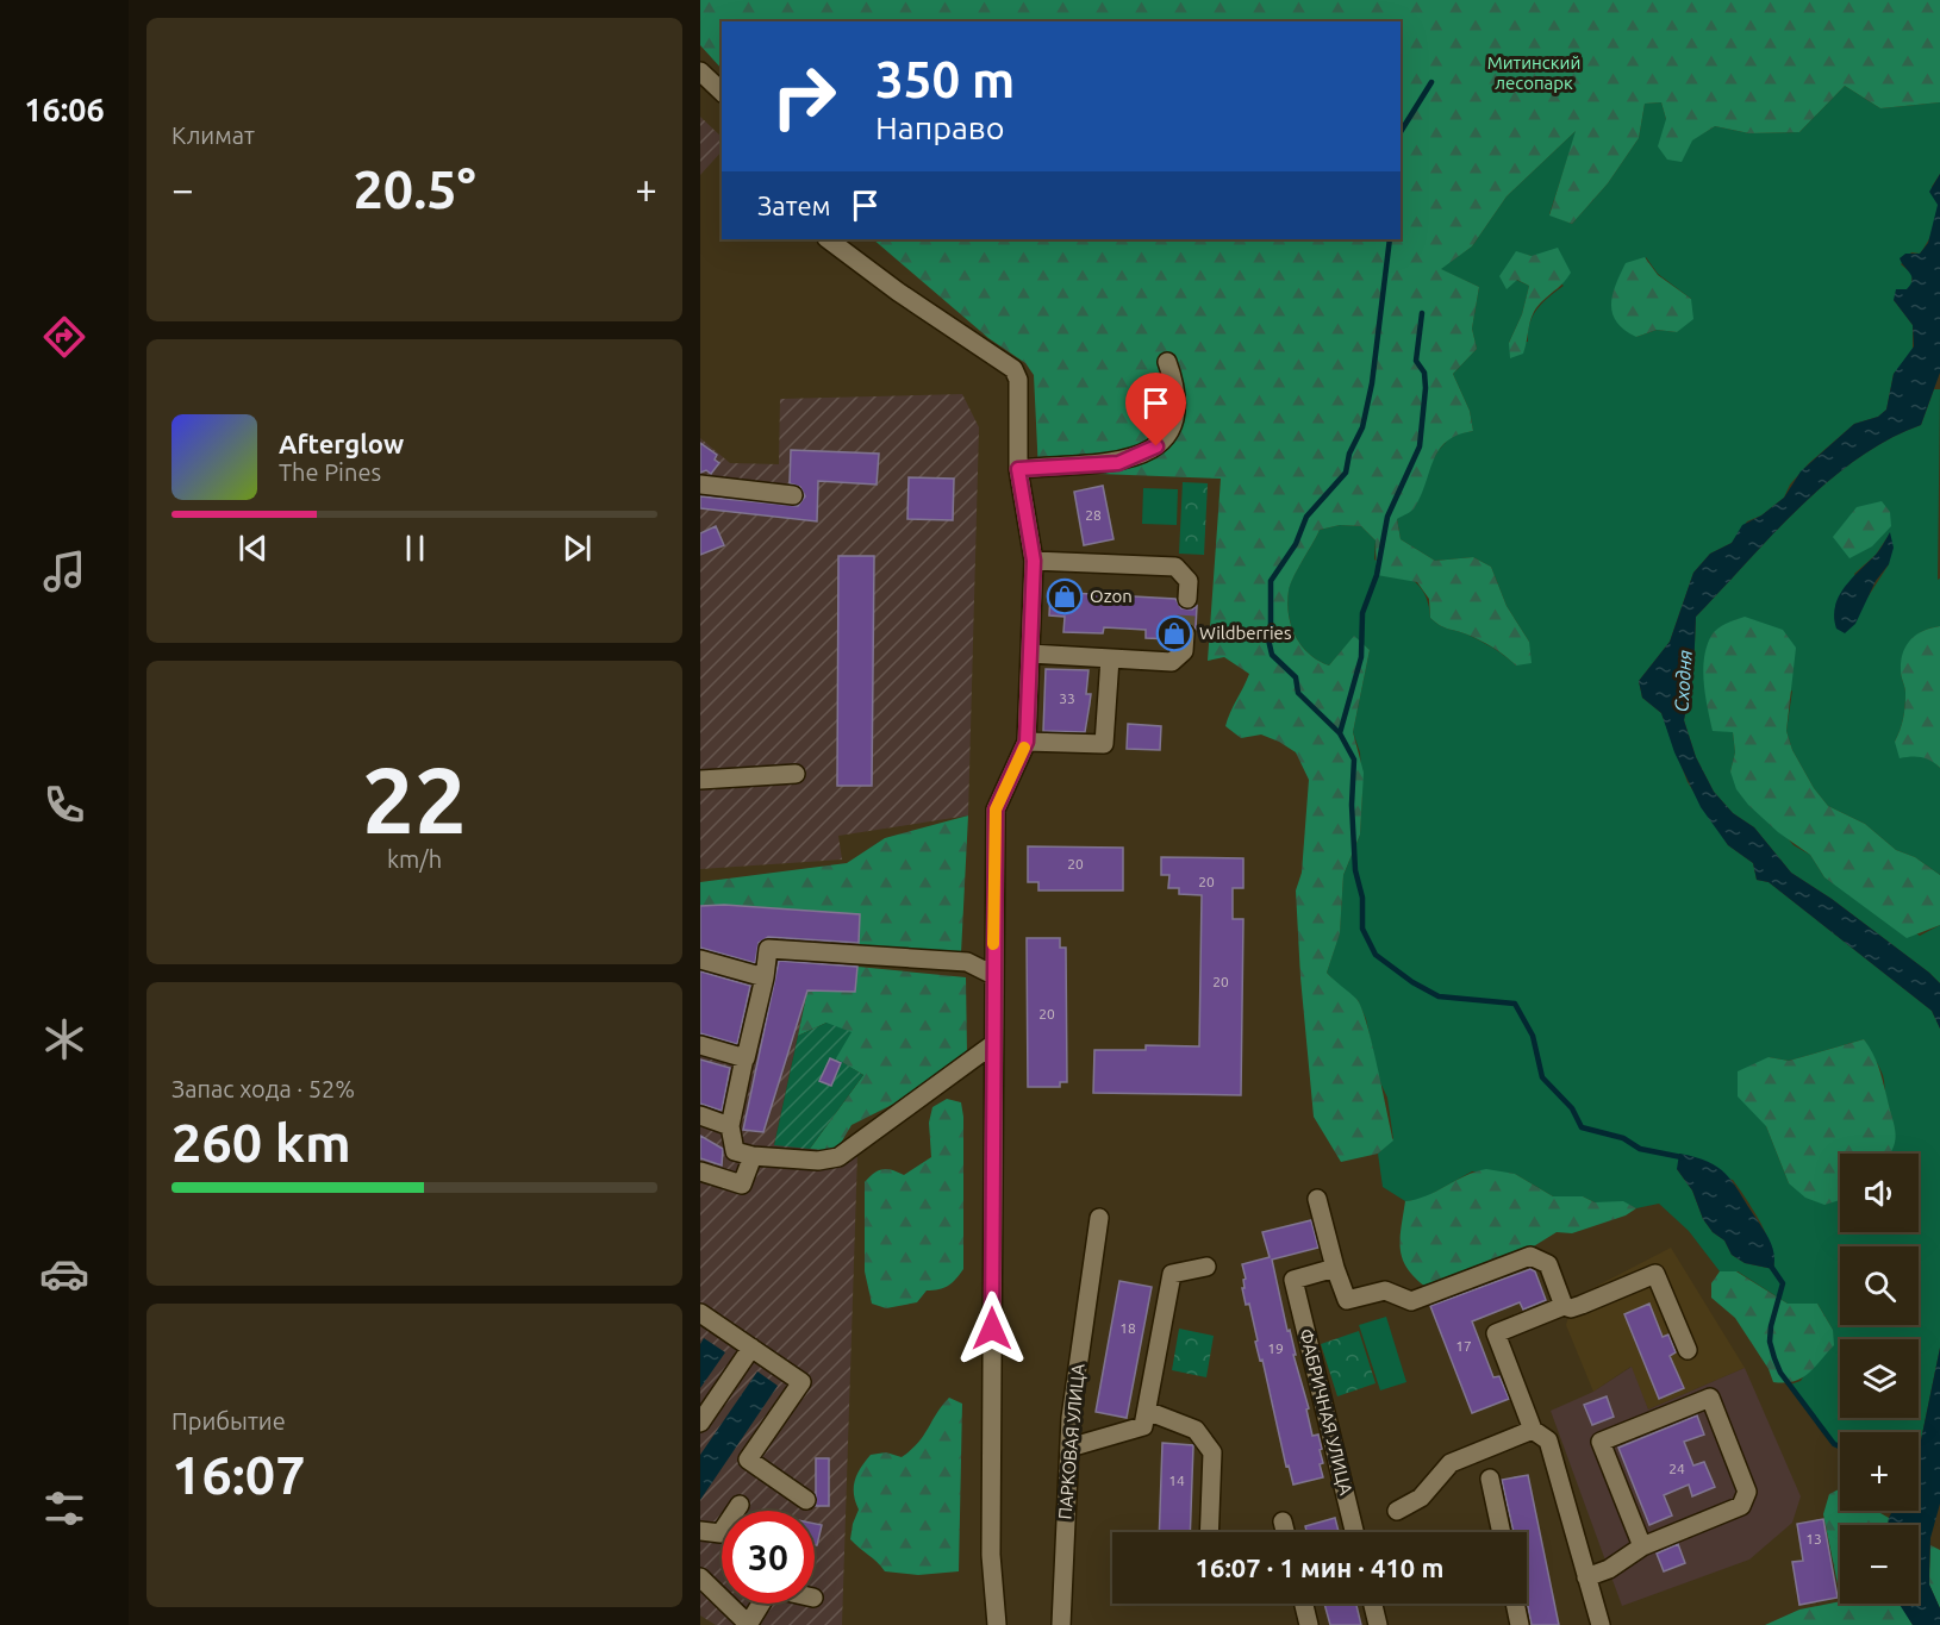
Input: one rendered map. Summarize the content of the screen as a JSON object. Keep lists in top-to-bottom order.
{
  "streets": {
    "street": ["ФАБРИЧНАЯ УЛИЦА", "ПАРКОВАЯ УЛИЦА"]
  },
  "water": ["Сходня"],
  "parks": ["Митинский лесопарк"],
  "places": {
    "shop": ["Ozon", "Wildberries"]
  },
  "house_numbers": [
    "28",
    "33",
    "20",
    "20",
    "20",
    "20",
    "18",
    "17",
    "19",
    "24",
    "14",
    "13"
  ],
  "page": {
    "tabs": "16:06",
    "tile": [
      "Климат",
      ["22", "km/h"],
      ["Запас хода · 52%", "260 km"],
      ["Прибытие", "16:07"]
    ],
    "turn": ["350 m", "Направо"],
    "heat": ["−", "20.5°", "+"],
    "then": "Затем",
    "song": ["Afterglow", "The Pines"],
    "map_buttons": ["+", "−"],
    "limit": "30",
    "trip": "16:07 · 1 мин · 410 m"
  }
}
